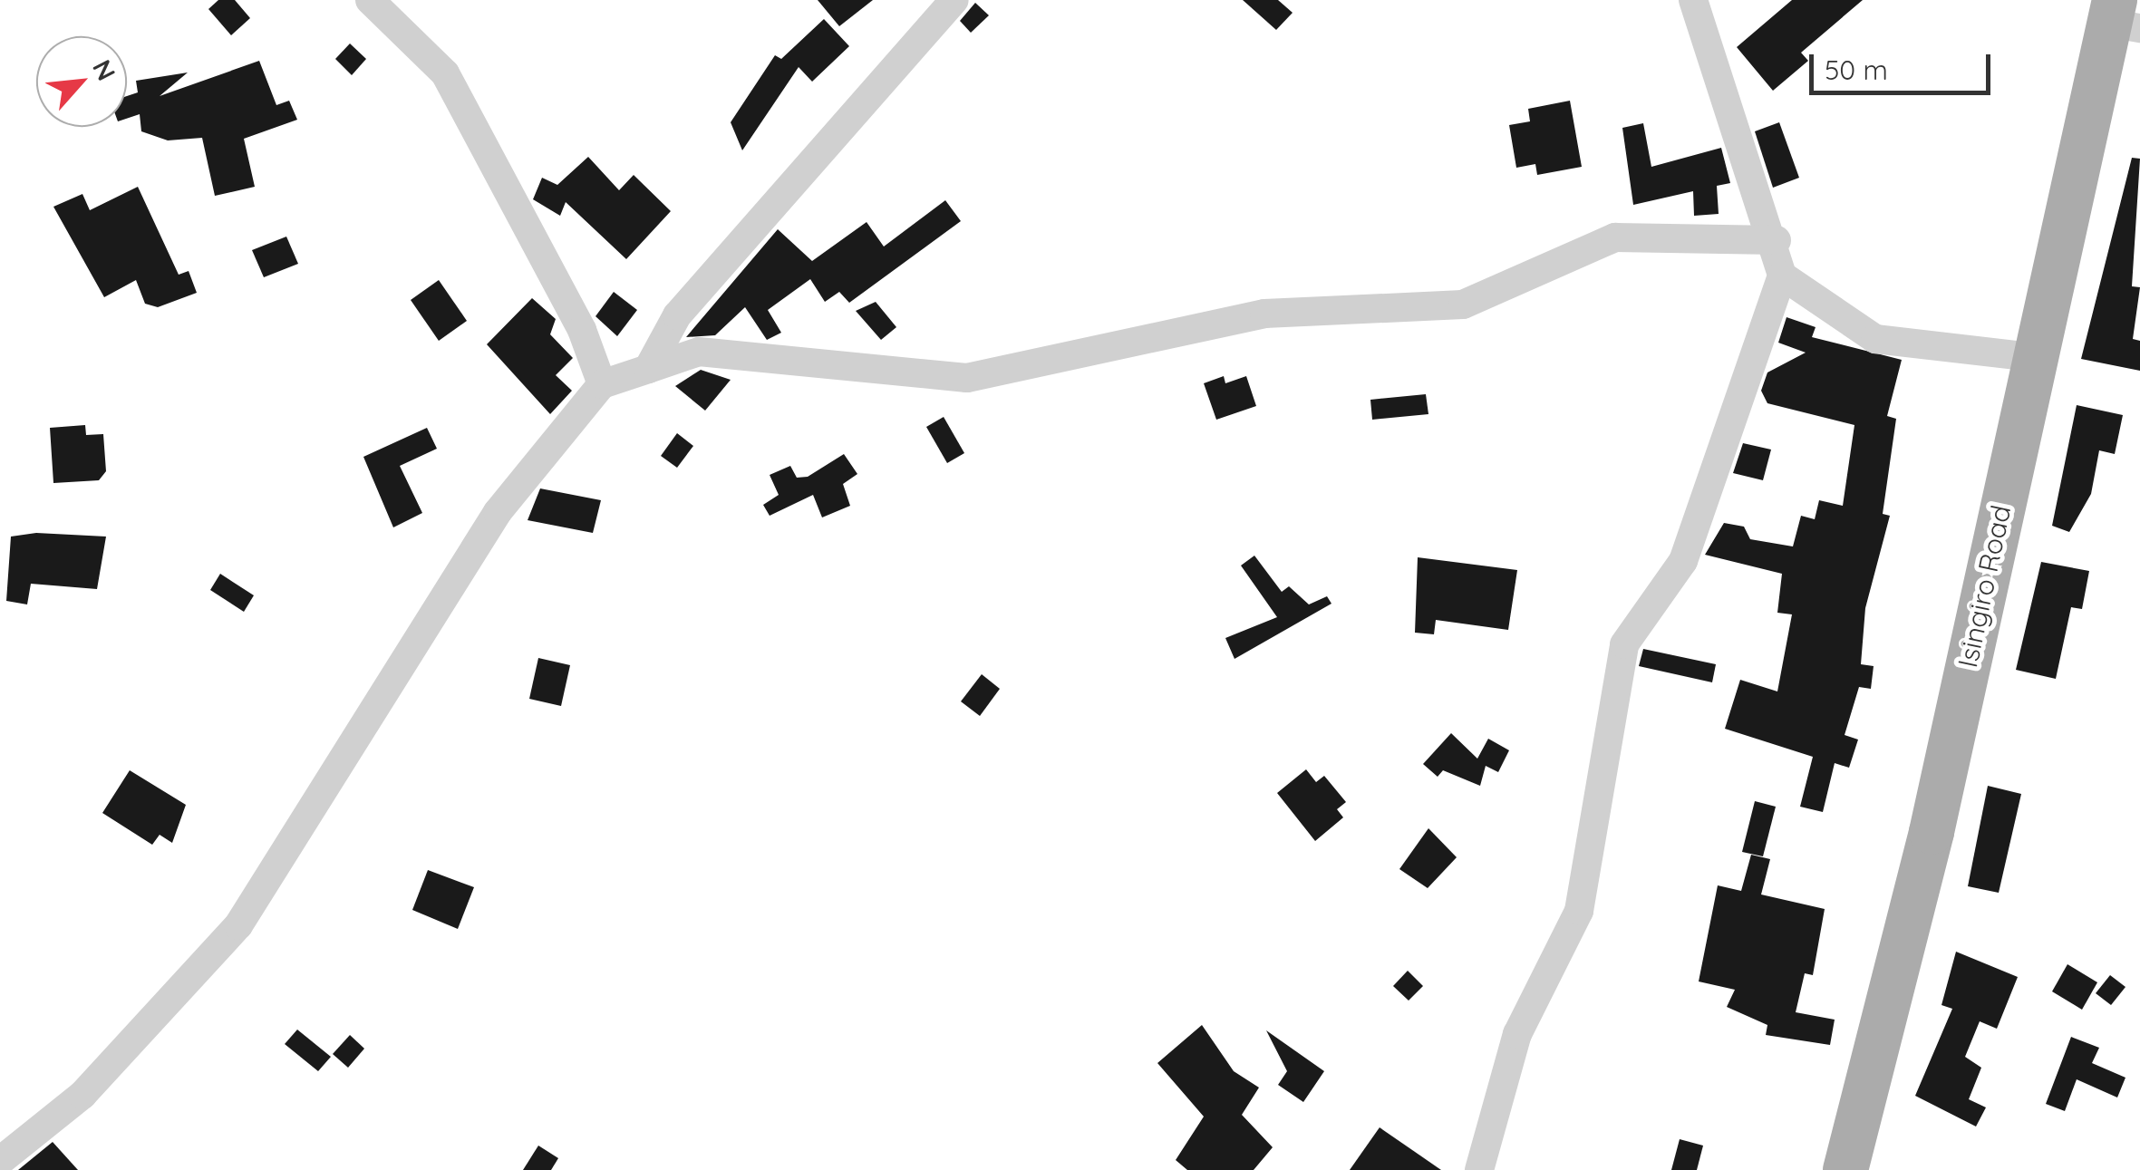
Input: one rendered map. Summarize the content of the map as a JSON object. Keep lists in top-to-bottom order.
{
  "streets": {
    "main road": ["Isingiro Road"]
  },
  "scale_bar": "50 m",
  "north": "top right"
}
